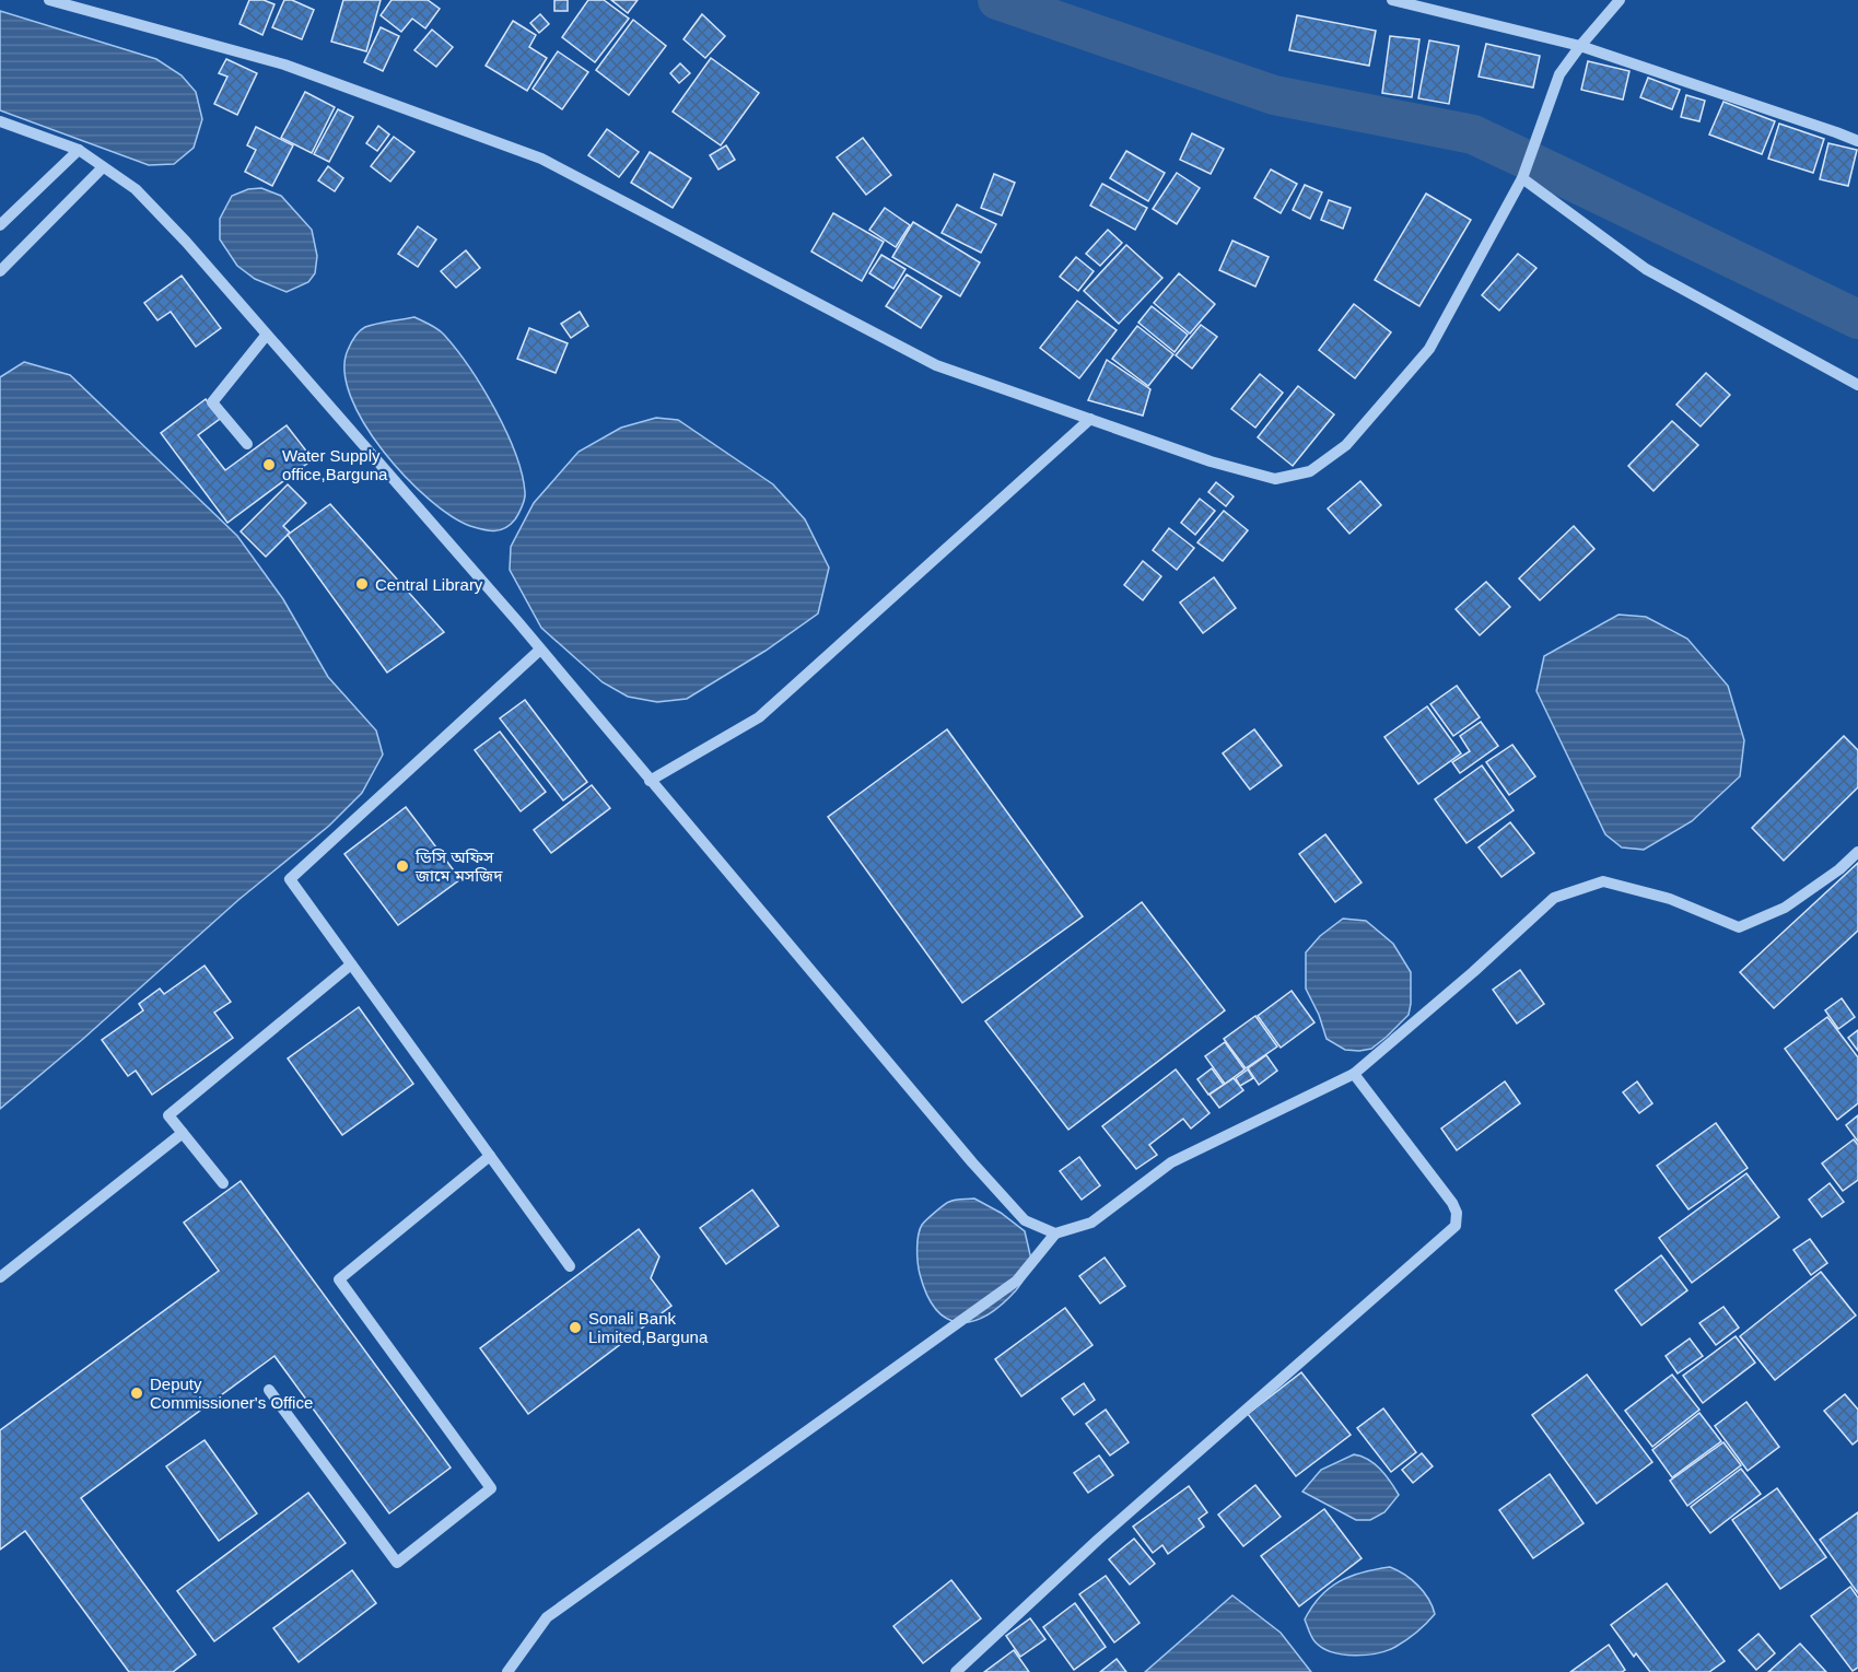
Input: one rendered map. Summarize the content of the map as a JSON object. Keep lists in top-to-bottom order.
{
  "places": [
    "Water Supply office,Barguna",
    "Central Library",
    "ডিসি অফিস জামে মসজিদ",
    "Sonali Bank Limited,Barguna",
    "Deputy Commissioner's Office"
  ]
}
